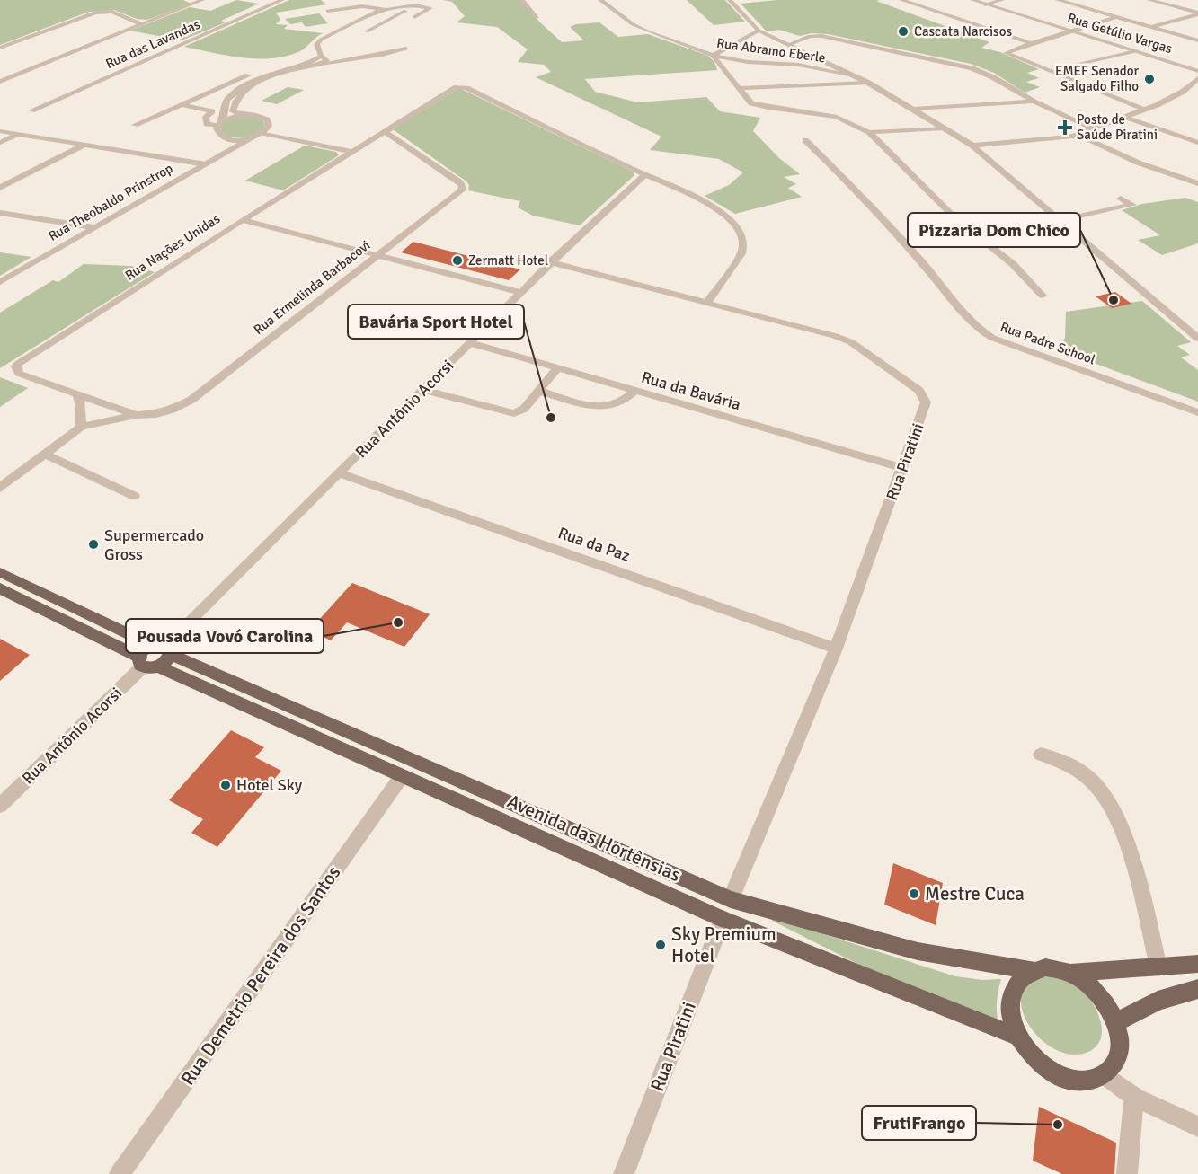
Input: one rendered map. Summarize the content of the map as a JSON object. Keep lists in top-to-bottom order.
{
  "streets": {
    "main road": ["Avenida das Hortênsias"],
    "street": [
      "Rua Getúlio Vargas",
      "Rua das Lavandas",
      "Rua Abramo Eberle",
      "Rua Theobaldo Prinstrop",
      "Rua Nações Unidas",
      "Rua Ermelinda Barbacovi",
      "Rua Padre School",
      "Rua da Bavária",
      "Rua Antônio Acorsi",
      "Rua Piratini",
      "Rua da Paz",
      "Rua Demetrio Pereira dos Santos"
    ]
  },
  "crossings": [
    ["Rua Nações Unidas", "Rua Ermelinda Barbacovi"],
    ["Rua Nações Unidas", "Rua Antônio Acorsi"],
    ["Rua da Bavária", "Rua Antônio Acorsi"],
    ["Rua da Bavária", "Rua Piratini"],
    ["Rua Antônio Acorsi", "Rua Piratini"],
    ["Rua Antônio Acorsi", "Rua da Paz"],
    ["Rua Antônio Acorsi", "Avenida das Hortênsias"],
    ["Rua Piratini", "Rua da Paz"],
    ["Rua Piratini", "Avenida das Hortênsias"],
    ["Avenida das Hortênsias", "Rua Demetrio Pereira dos Santos"]
  ],
  "places": {
    "other": [
      "Cascata Narcisos",
      "EMEF Senador Salgado Filho",
      "Zermatt Hotel",
      "Pizzaria Dom Chico",
      "Bavária Sport Hotel",
      "Supermercado Gross",
      "Pousada Vovó Carolina",
      "Hotel Sky",
      "Mestre Cuca",
      "Sky Premium Hotel",
      "FrutiFrango"
    ],
    "health": ["Posto de Saúde Piratini"]
  }
}
